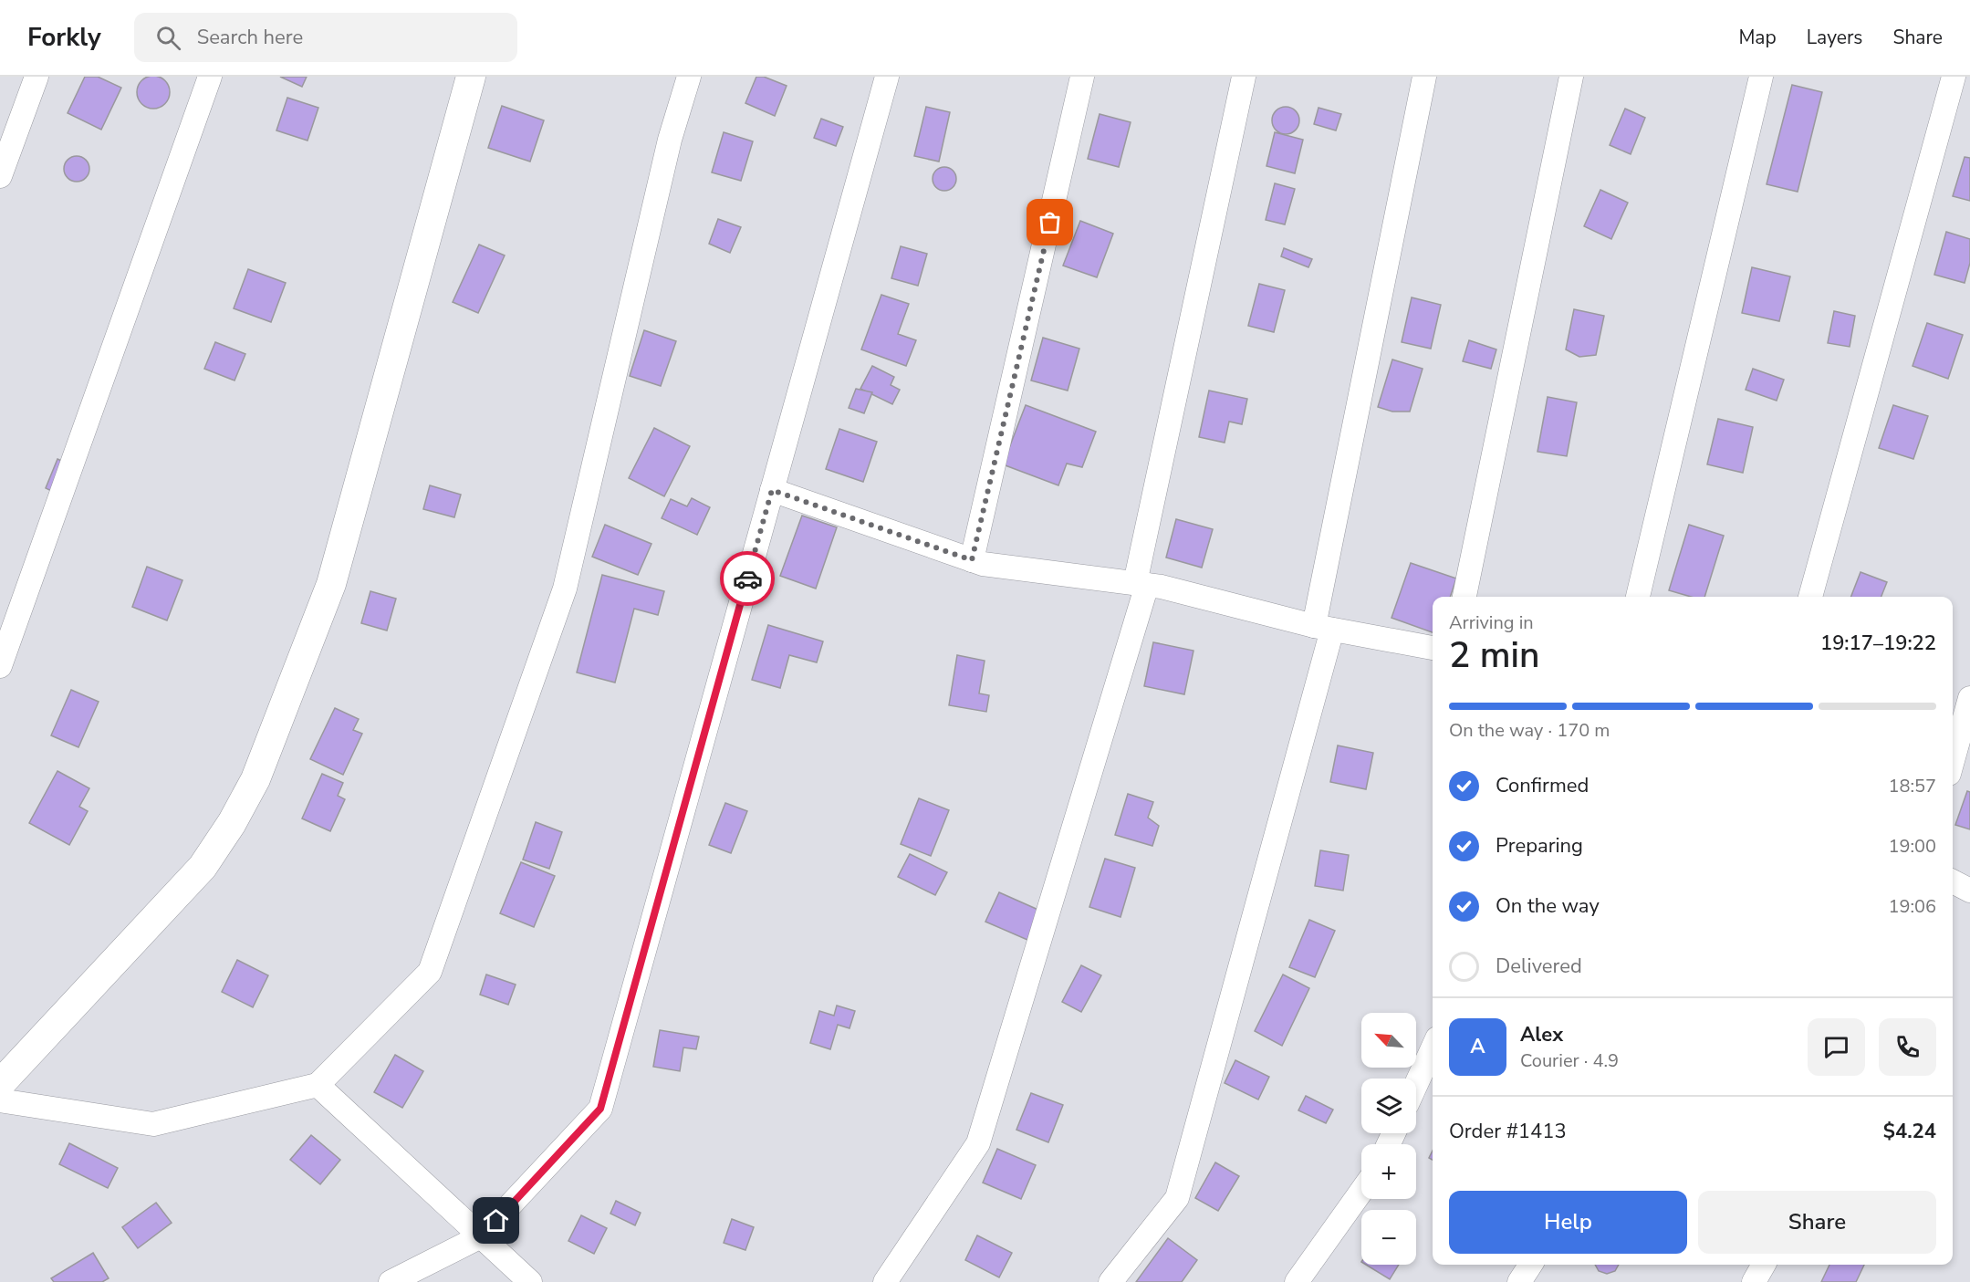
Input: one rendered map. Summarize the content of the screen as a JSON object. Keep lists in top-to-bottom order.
{
  "north": "top left",
  "page": {
    "header": "Forkly",
    "search": "Search here",
    "nav": ["Map", "Layers", "Share"],
    "heading": ["2 min", "Arriving in", "19:17–19:22"],
    "panel": [
      "Alex",
      "Courier · 4.9",
      "Order #1413",
      "$4.24"
    ],
    "bar": "On the way · 170 m",
    "list": [
      ["Confirmed", "18:57"],
      ["Preparing", "19:00"],
      ["On the way", "19:06"],
      "Delivered"
    ],
    "map_buttons": ["+", "−"],
    "round": "A",
    "buttons": ["Help", "Share"]
  }
}
